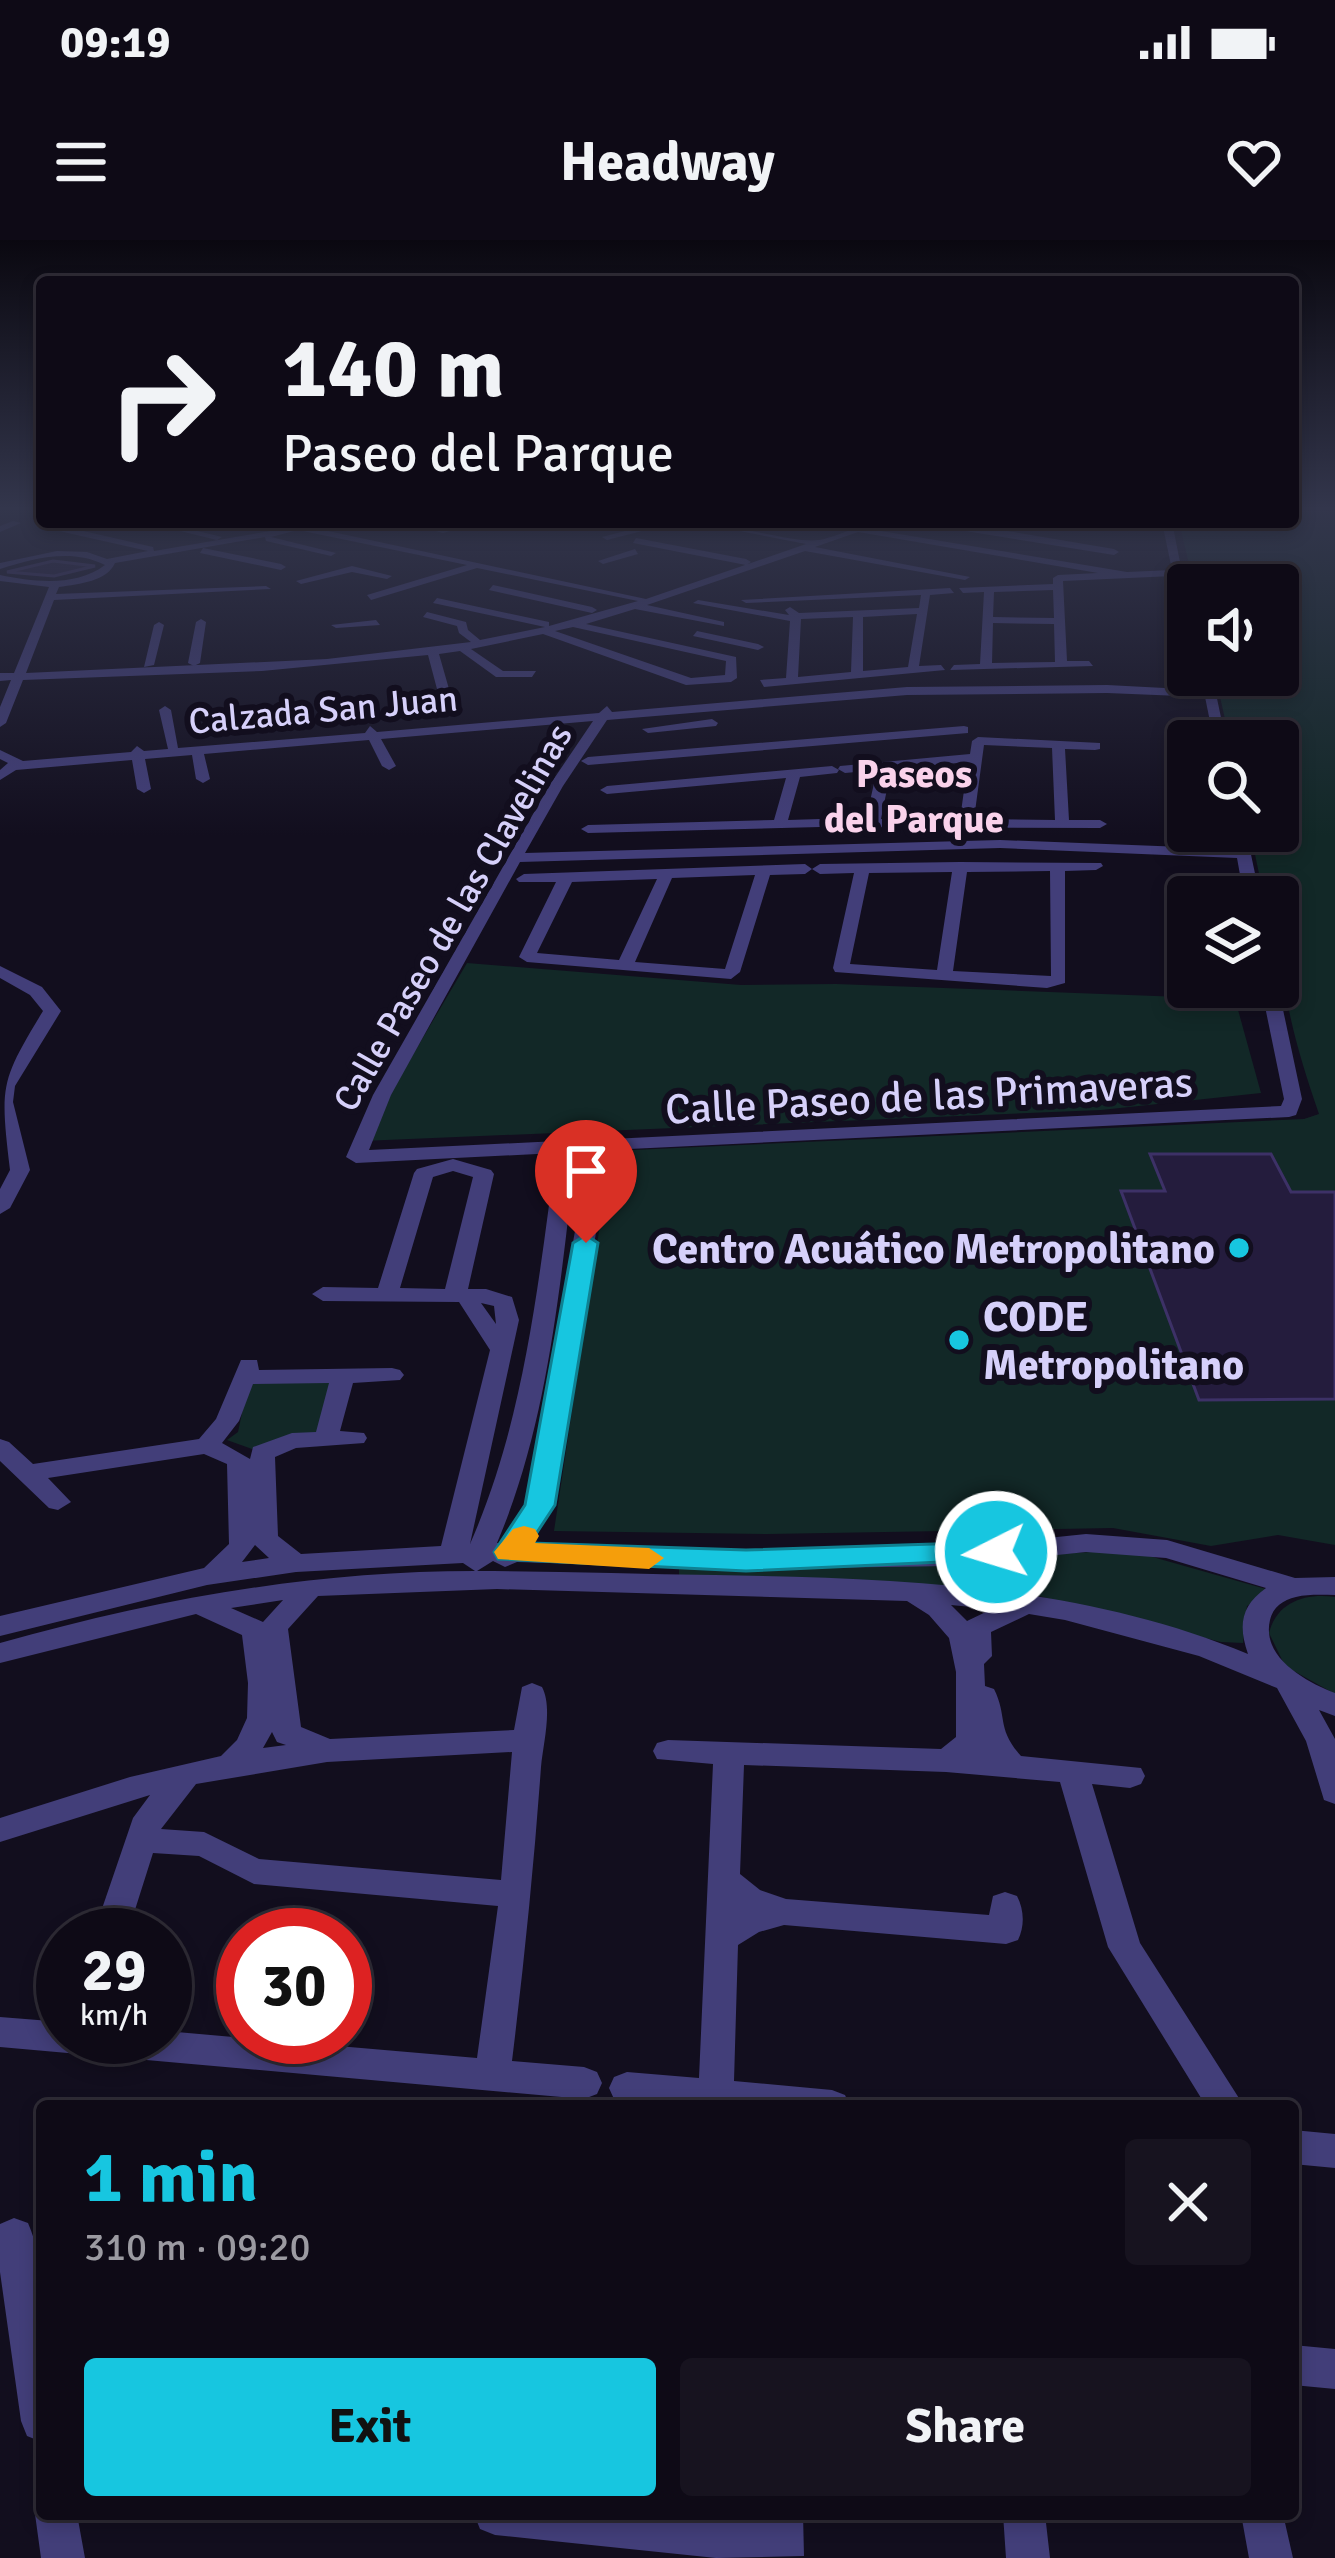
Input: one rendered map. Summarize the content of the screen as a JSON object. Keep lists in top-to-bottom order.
{
  "streets": {
    "street": ["Calzada San Juan", "Calle Paseo de las Clavelinas", "Calle Paseo de las Primaveras"]
  },
  "crossings": [
    ["Calzada San Juan", "Calle Paseo de las Clavelinas"],
    ["Calle Paseo de las Clavelinas", "Calle Paseo de las Primaveras"]
  ],
  "districts": ["Paseos del Parque"],
  "places": ["Centro Acuático Metropolitano", "CODE Metropolitano"],
  "page": {
    "status": "09:19",
    "header": "Headway",
    "turn": ["140 m", "Paseo del Parque"],
    "speed": "29 km/h",
    "limit": "30",
    "heading": ["1 min", "310 m · 09:20"],
    "buttons": ["Exit", "Share"]
  }
}
